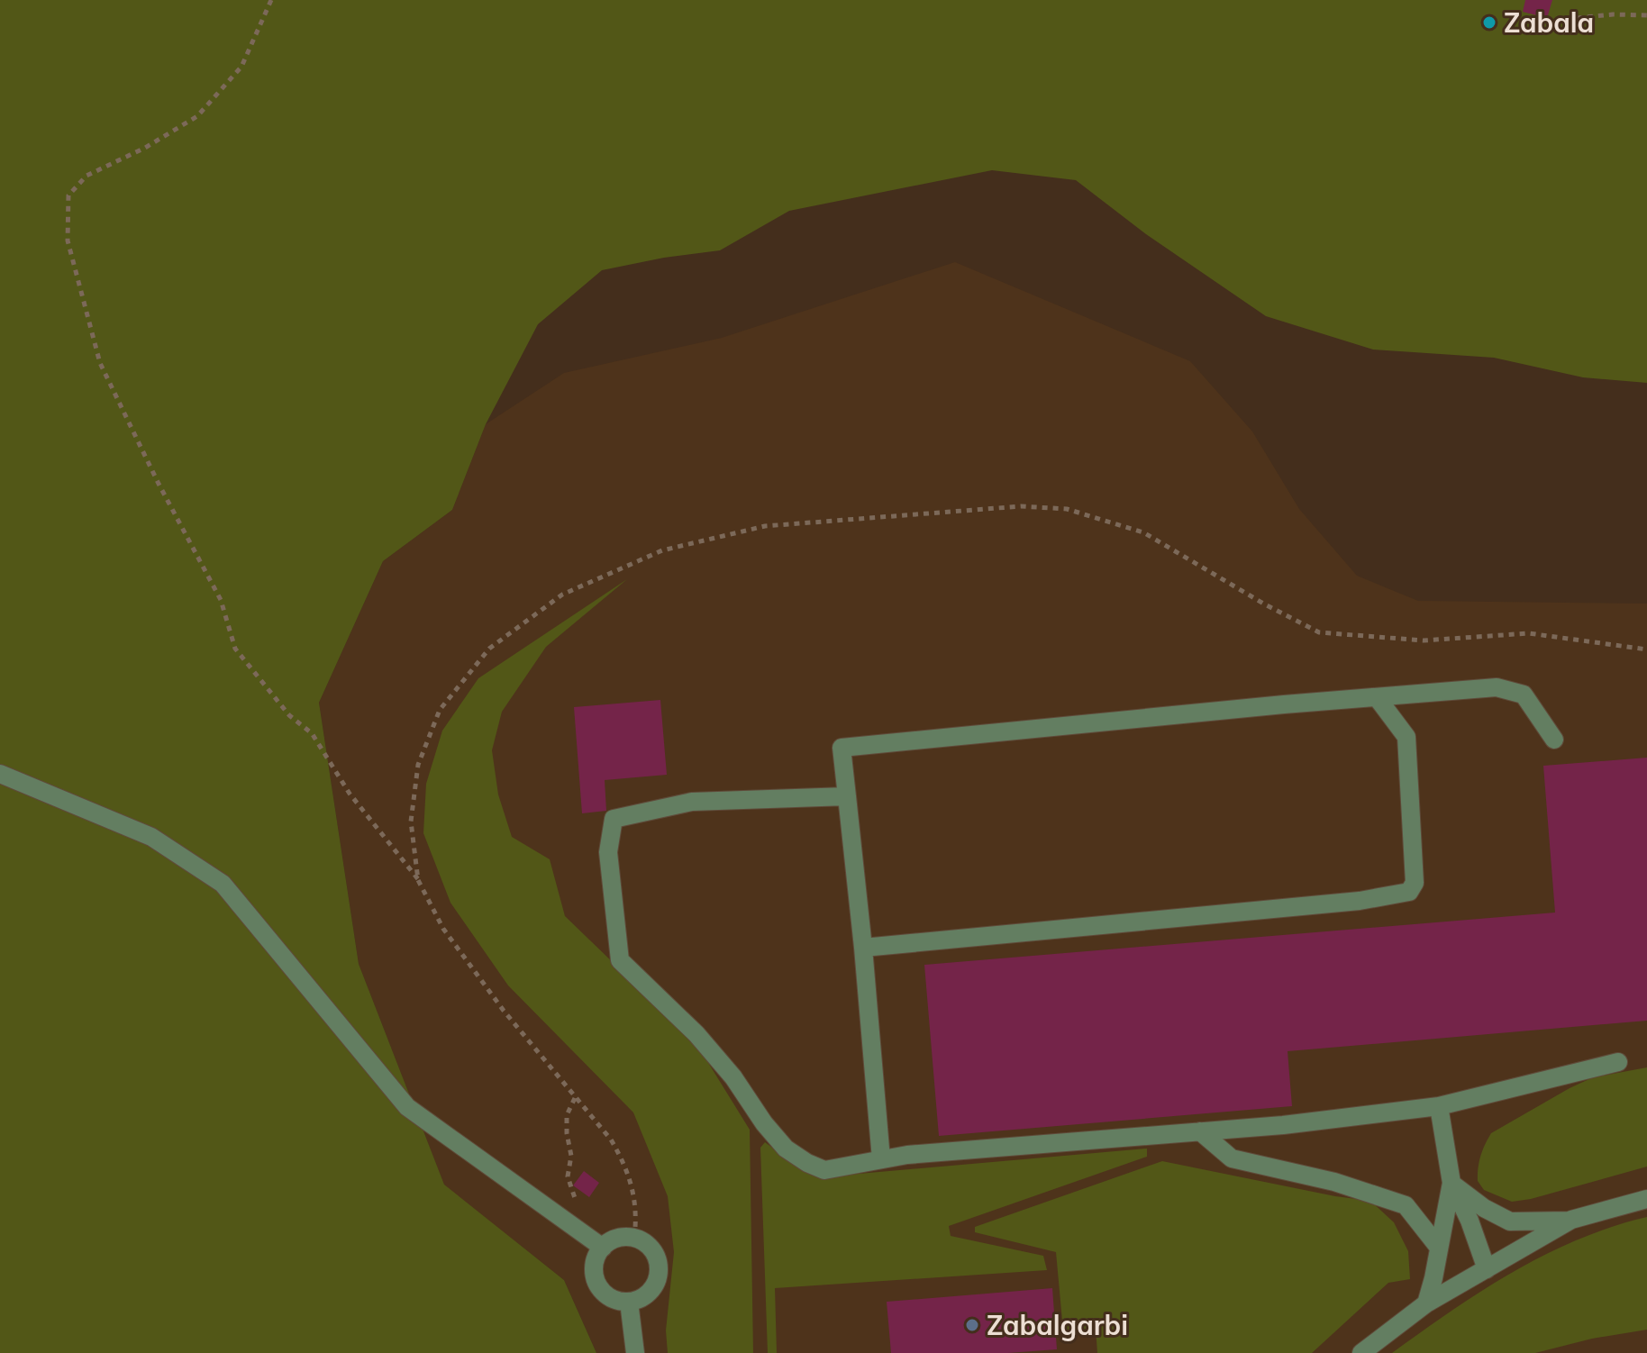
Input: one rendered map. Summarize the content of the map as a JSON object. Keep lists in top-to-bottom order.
{
  "places": ["Zabala", "Zabalgarbi"]
}
